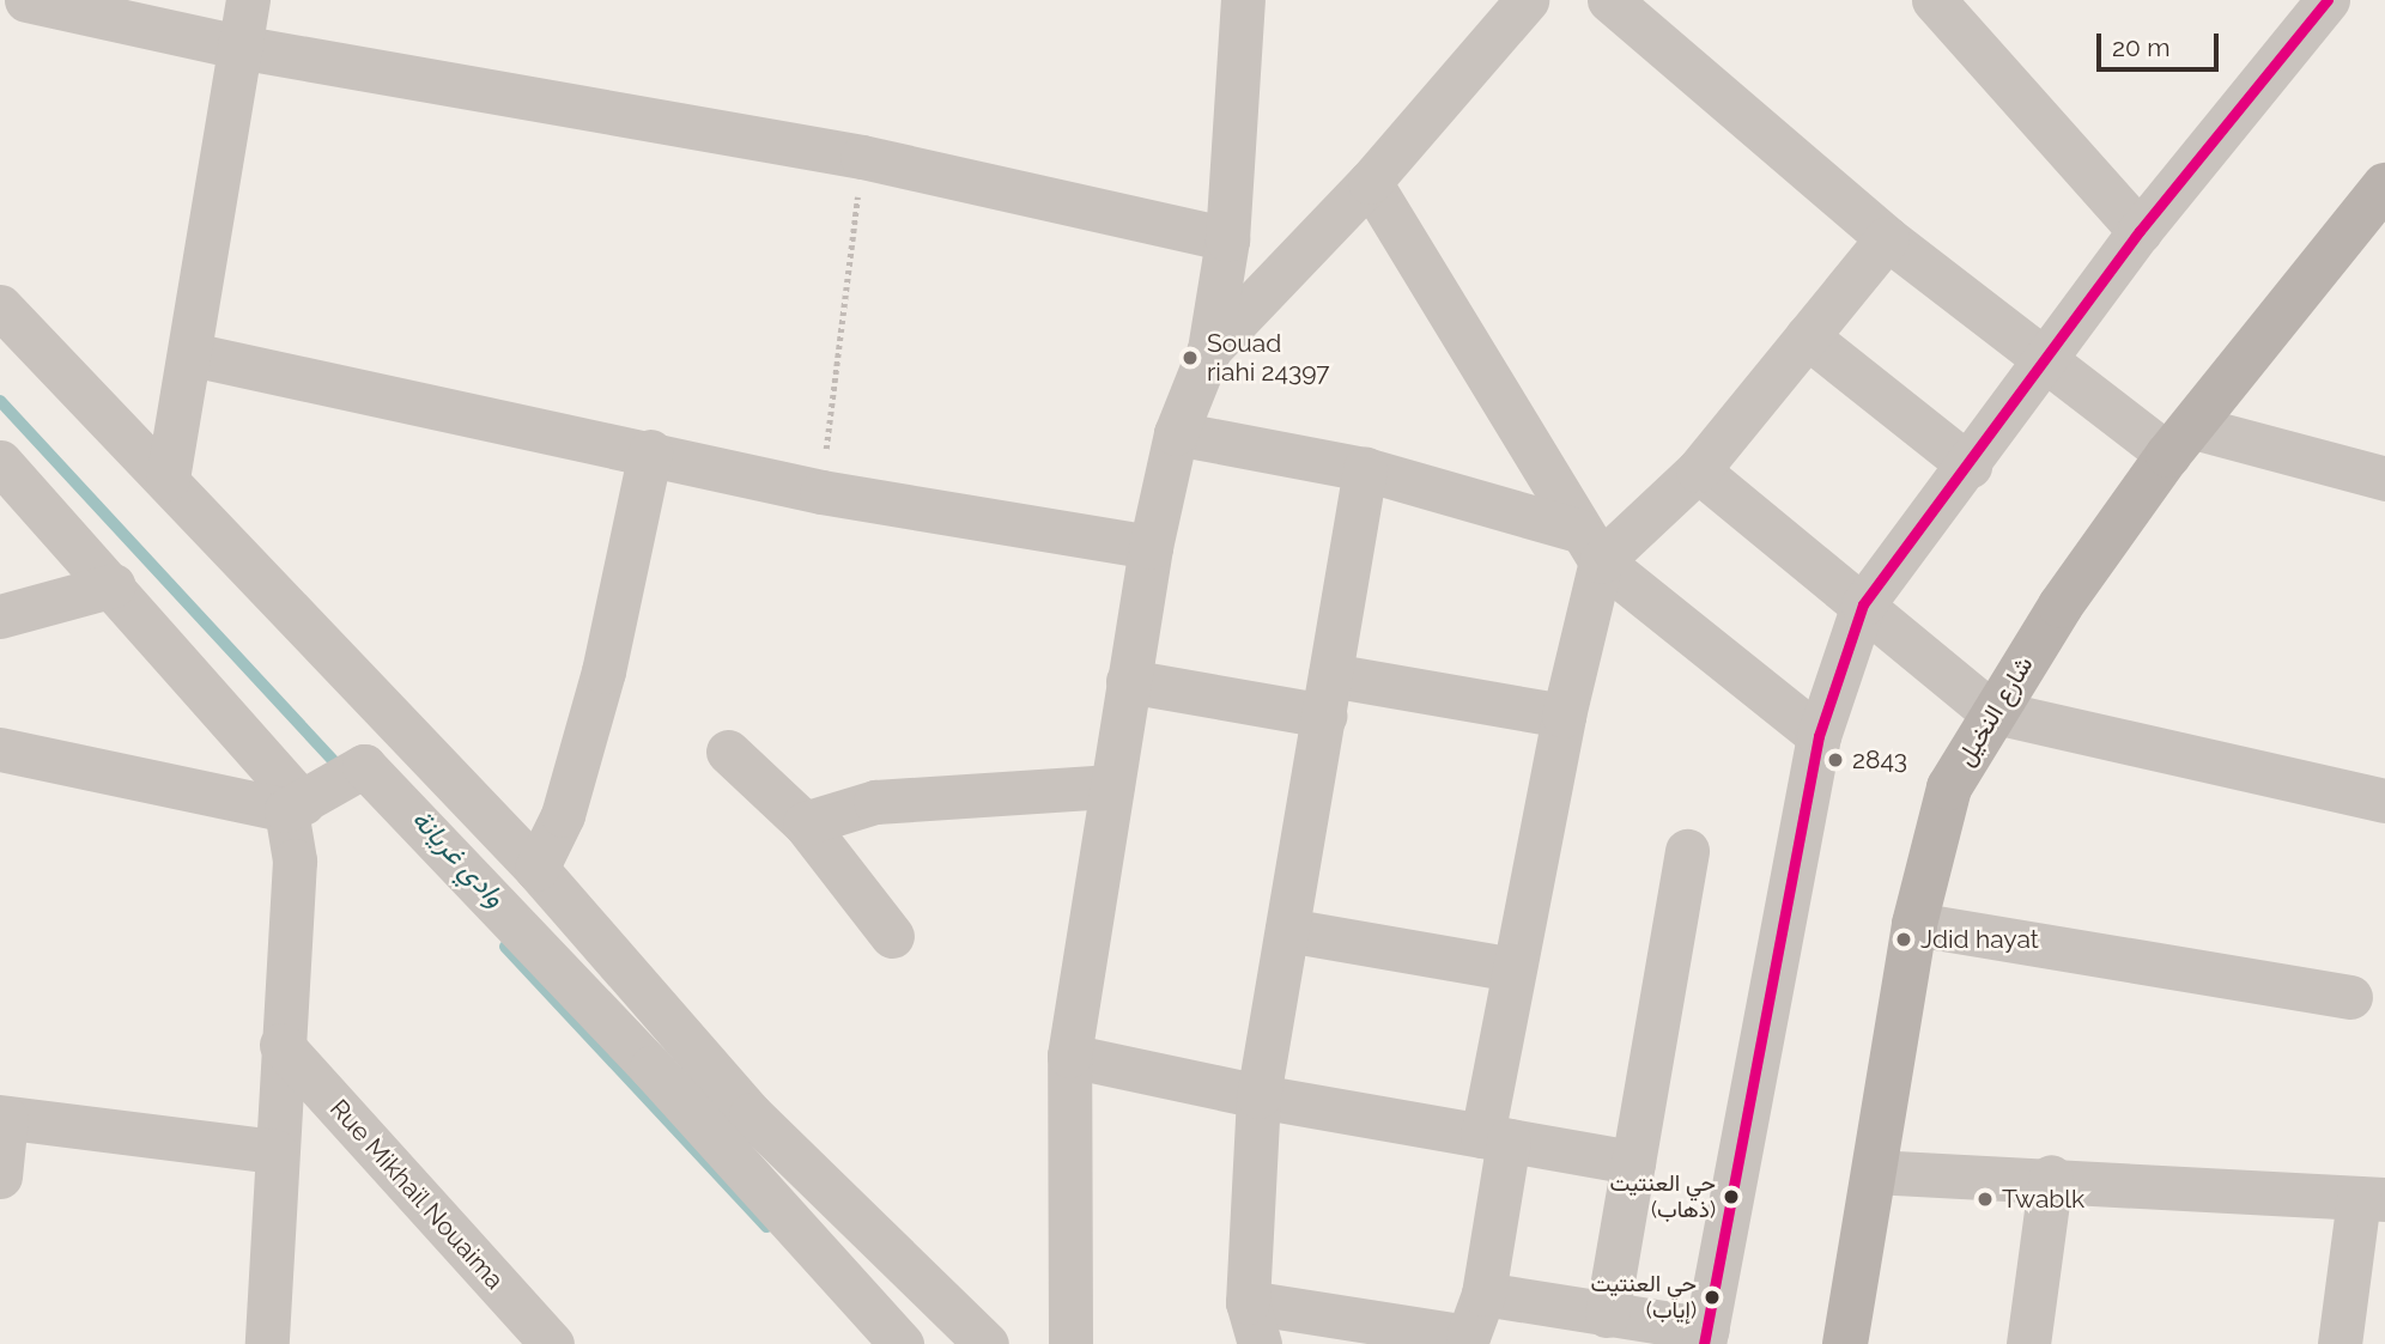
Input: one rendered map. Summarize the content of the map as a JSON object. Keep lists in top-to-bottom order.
{
  "streets": {
    "main road": ["شارع النخيل"],
    "street": ["Rue Mikhaïl Nouaima"]
  },
  "water": ["وادي غريانة"],
  "places": [
    "Souad riahi 24397",
    "2843",
    "Jdid hayat",
    "حي العنتيت (ذهاب)",
    "Twablk",
    "حي العنتيت (إياب)"
  ],
  "scale_bar": "20 m"
}
